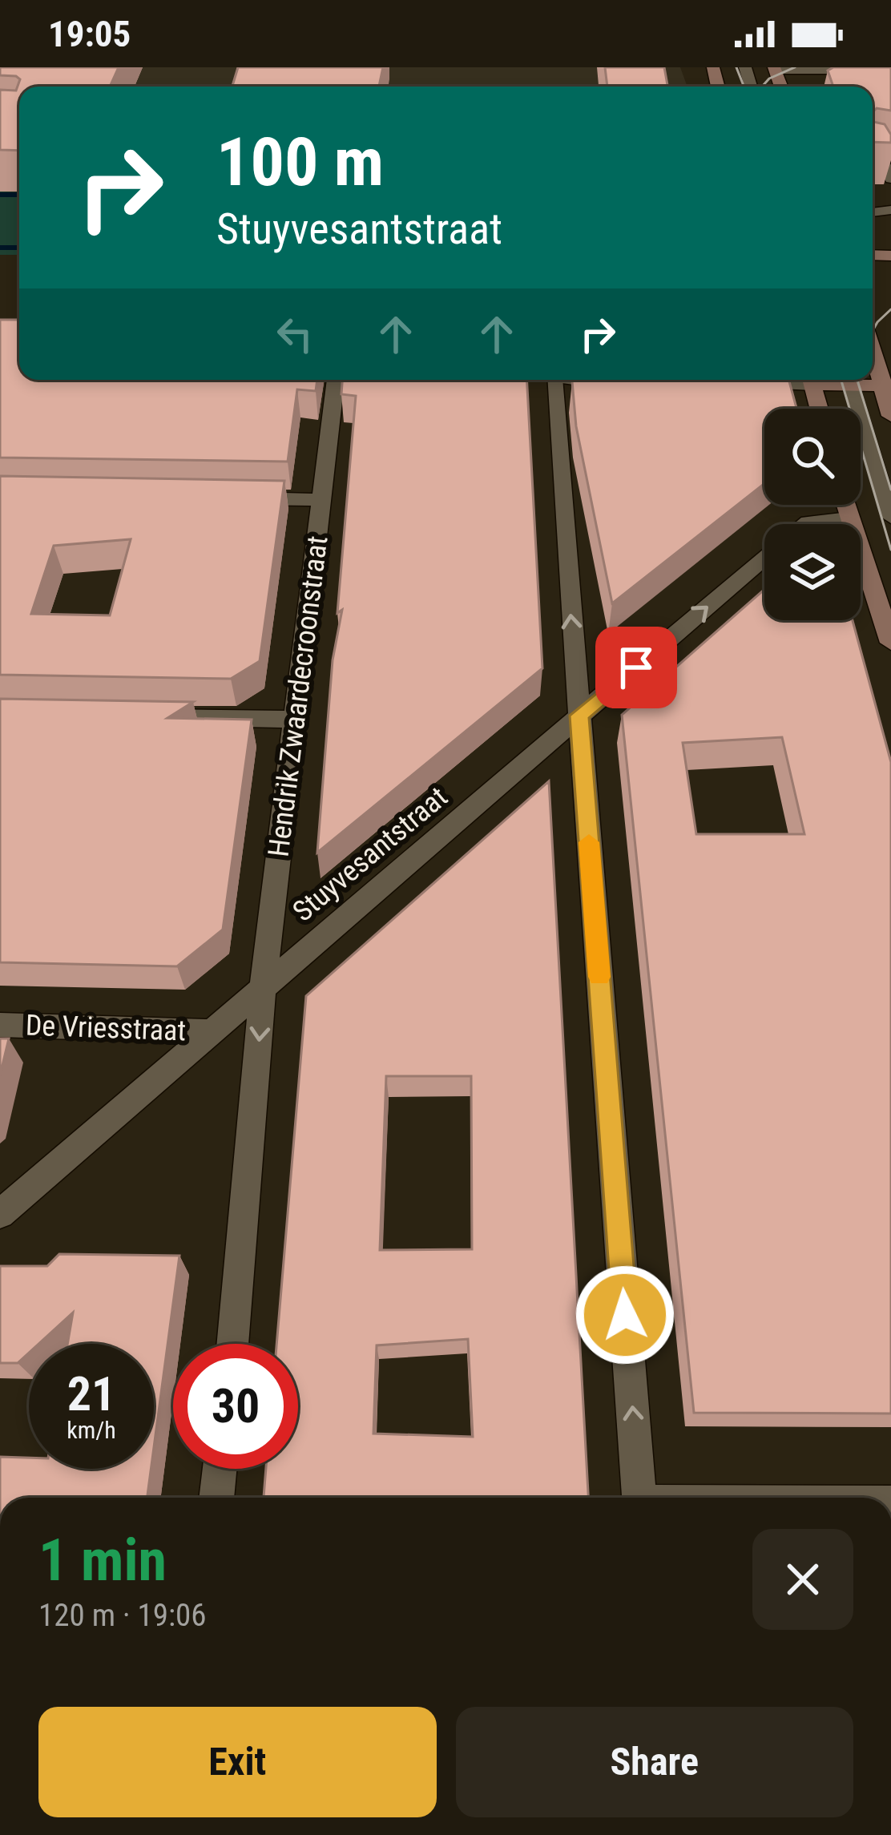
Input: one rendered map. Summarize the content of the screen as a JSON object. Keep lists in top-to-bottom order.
{
  "streets": {
    "street": ["Hendrik Zwaardecroonstraat", "Stuyvesantstraat", "De Vriesstraat"]
  },
  "crossings": [
    ["Hendrik Zwaardecroonstraat", "Stuyvesantstraat"],
    ["Stuyvesantstraat", "De Vriesstraat"]
  ],
  "one_way": ["Hendrik Zwaardecroonstraat"],
  "page": {
    "status": "19:05",
    "turn": ["100 m", "Stuyvesantstraat"],
    "speed": "21 km/h",
    "limit": "30",
    "heading": ["1 min", "120 m · 19:06"],
    "buttons": ["Exit", "Share"]
  }
}
